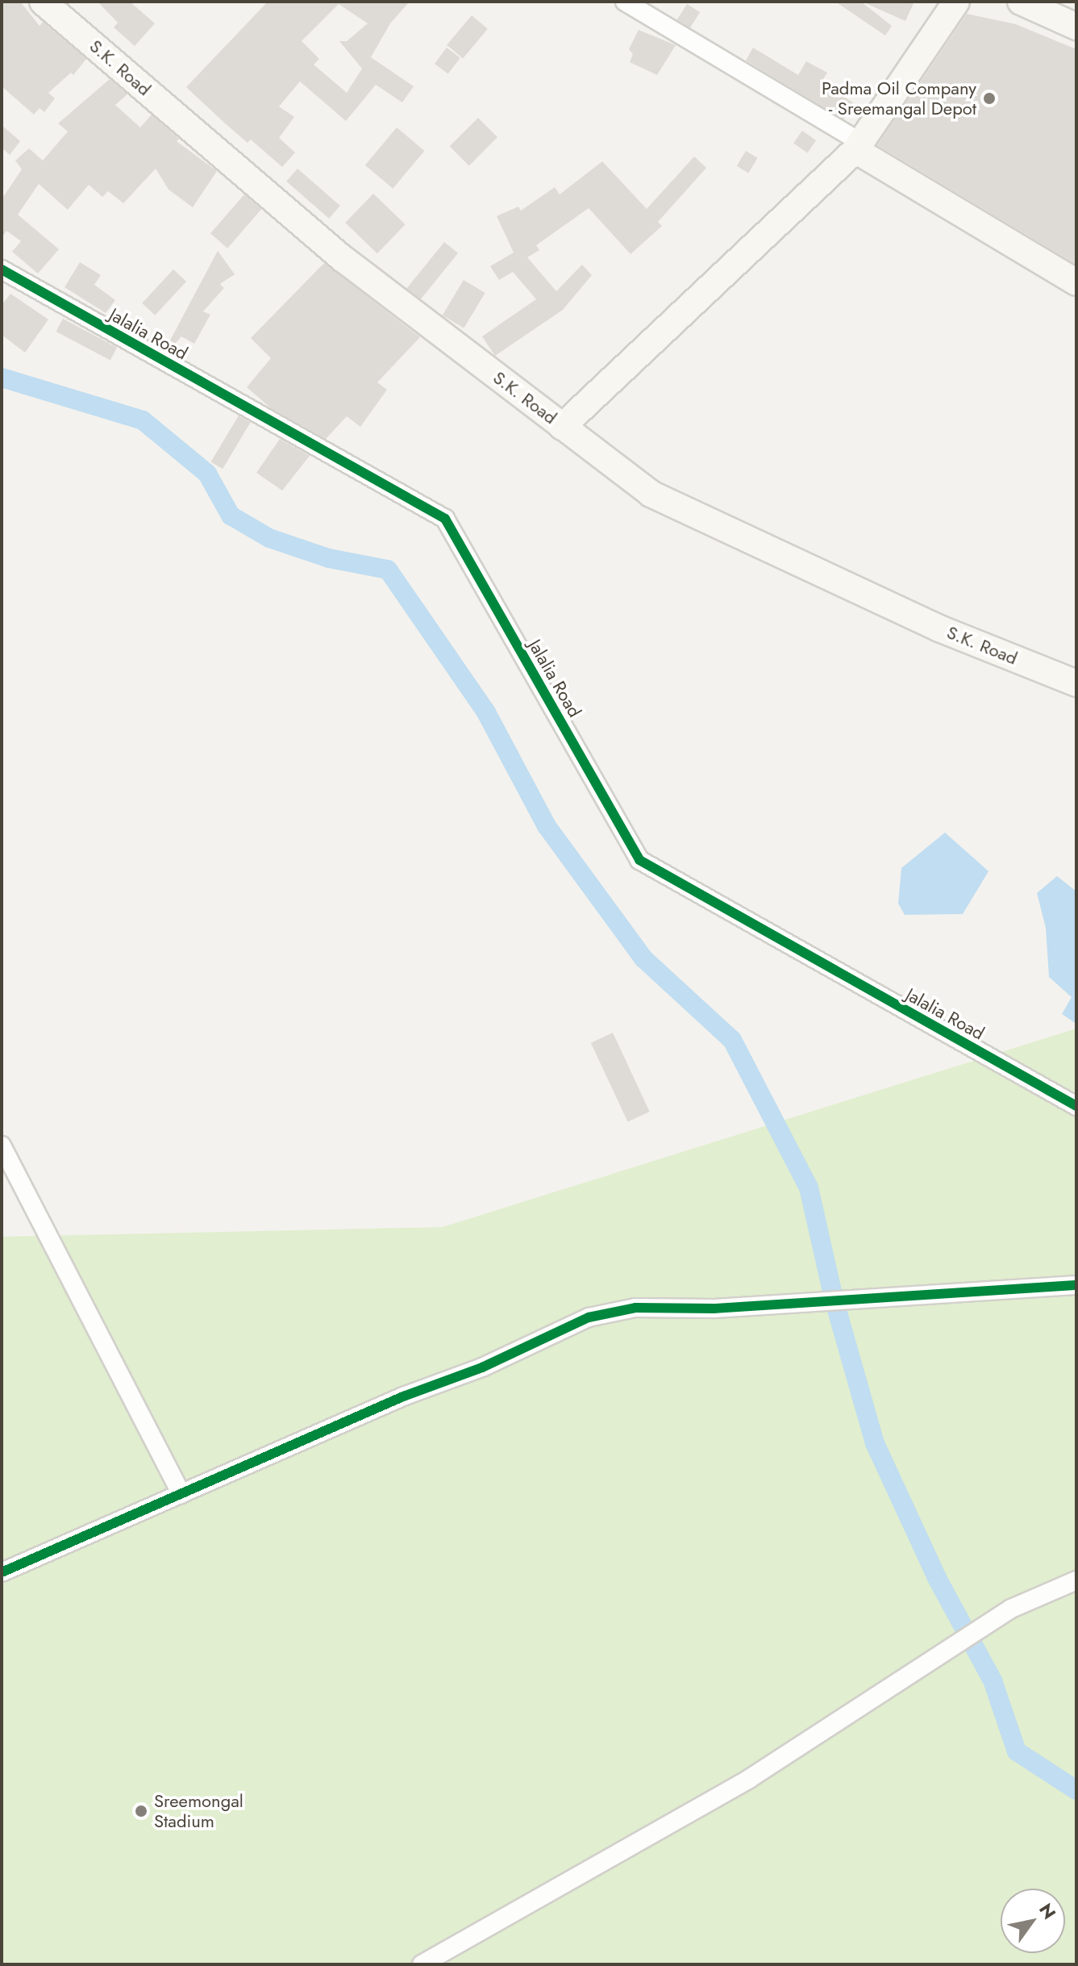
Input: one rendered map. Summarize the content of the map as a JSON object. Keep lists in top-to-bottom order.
{
  "streets": {
    "main road": ["S.K. Road"],
    "street": ["Jalalia Road"]
  },
  "places": ["Padma Oil Company - Sreemangal Depot", "Sreemongal Stadium"],
  "north": "top right"
}
